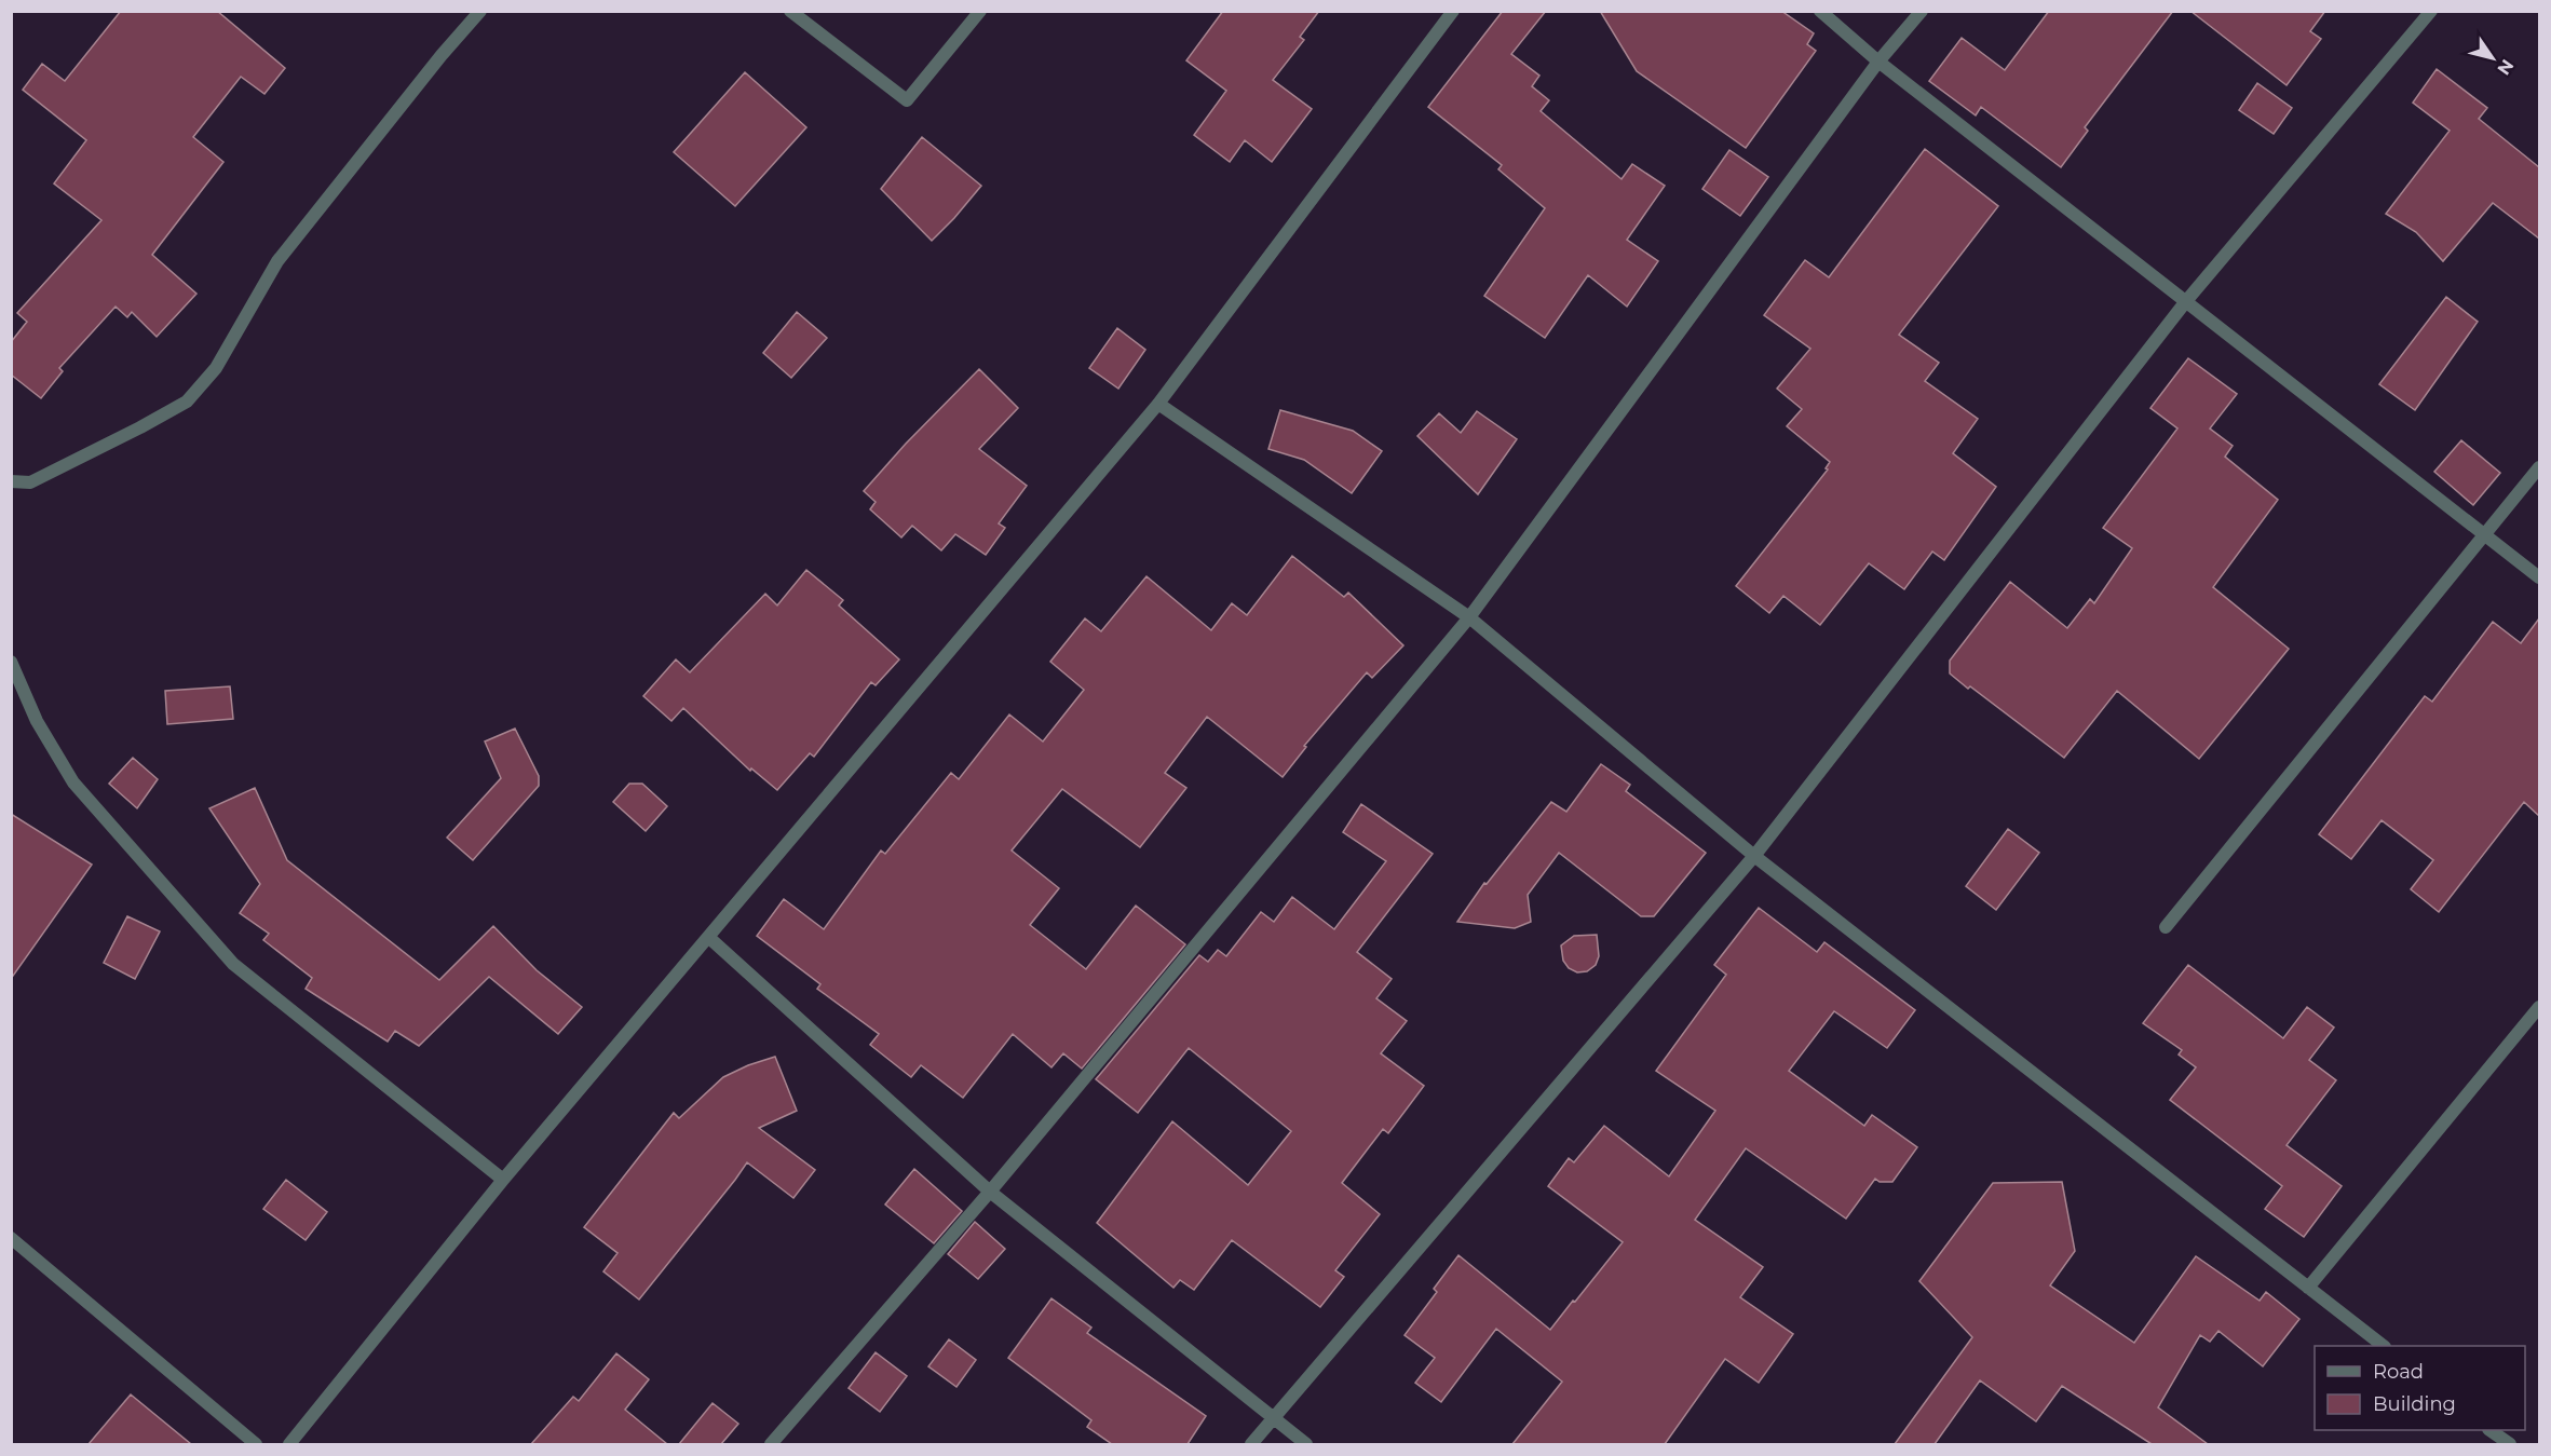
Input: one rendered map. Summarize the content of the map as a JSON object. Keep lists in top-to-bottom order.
{
  "legend": ["Road", "Building"],
  "north": "bottom right"
}
